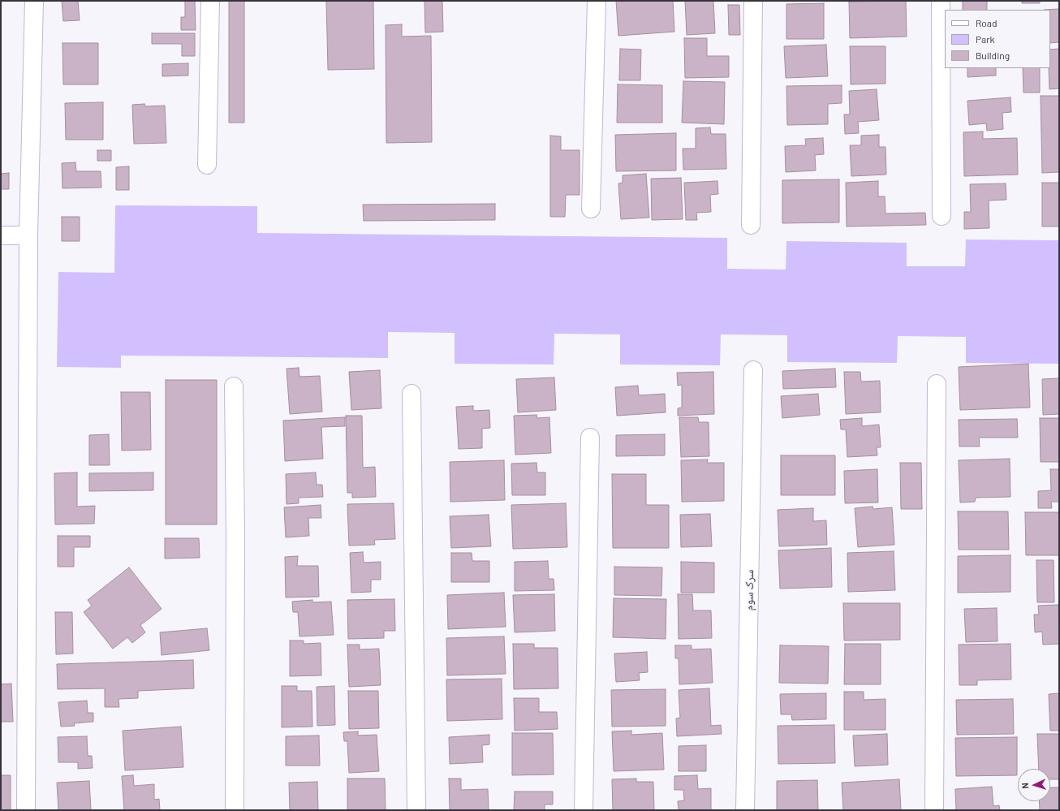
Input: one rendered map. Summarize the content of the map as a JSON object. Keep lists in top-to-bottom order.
{
  "streets": {
    "street": ["سرک سوم"]
  },
  "legend": ["Road", "Park", "Building"],
  "north": "left"
}
